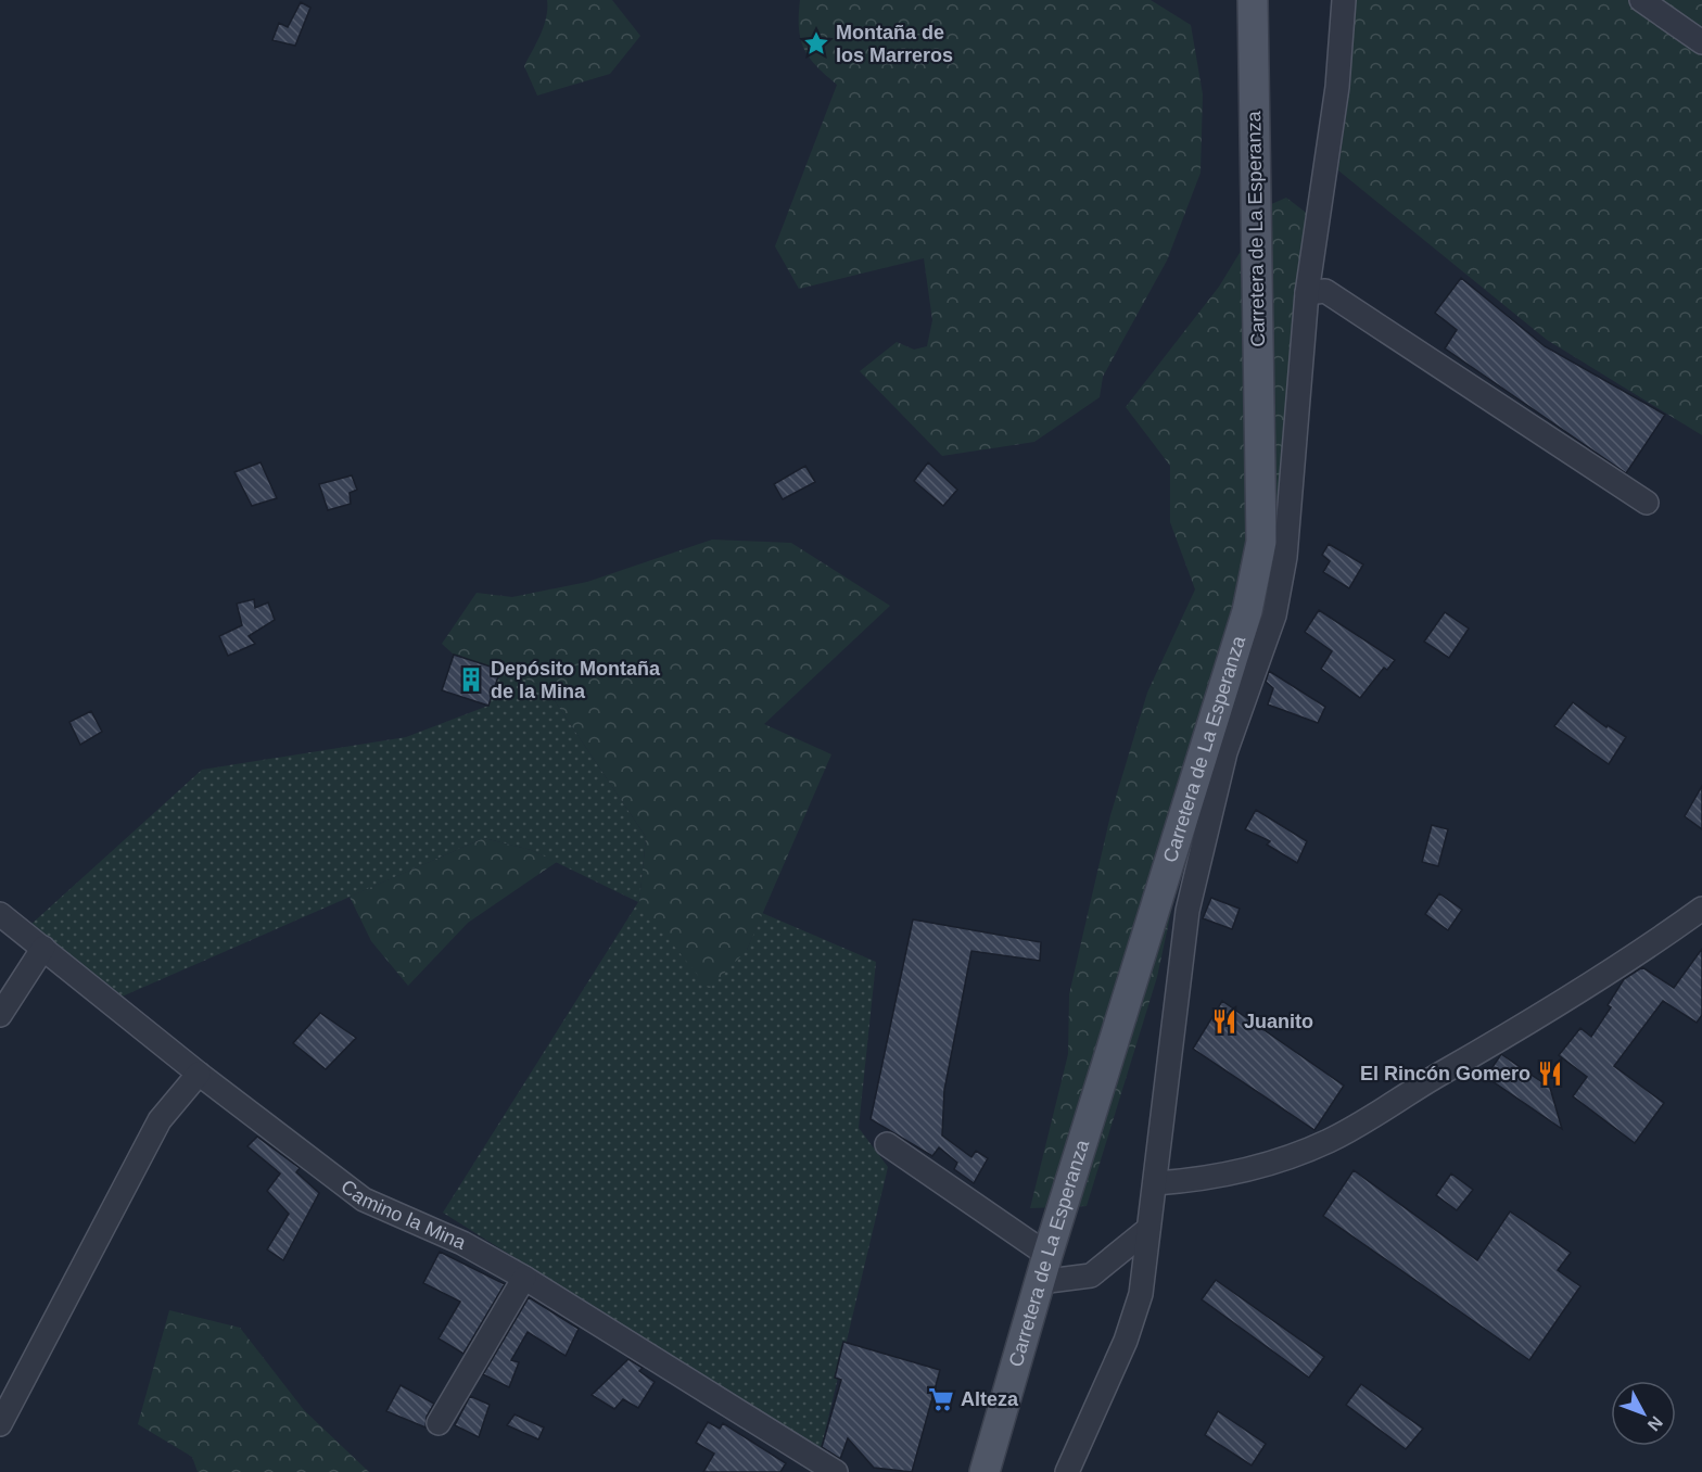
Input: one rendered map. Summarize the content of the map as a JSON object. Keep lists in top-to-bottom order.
{
  "streets": {
    "main road": ["Carretera de La Esperanza"],
    "street": ["Camino la Mina"]
  },
  "places": {
    "place": ["Montaña de los Marreros"],
    "building": ["Depósito Montaña de la Mina"],
    "restaurant": ["Juanito", "El Rincón Gomero"],
    "supermarket": ["Alteza"]
  },
  "north": "bottom right"
}
